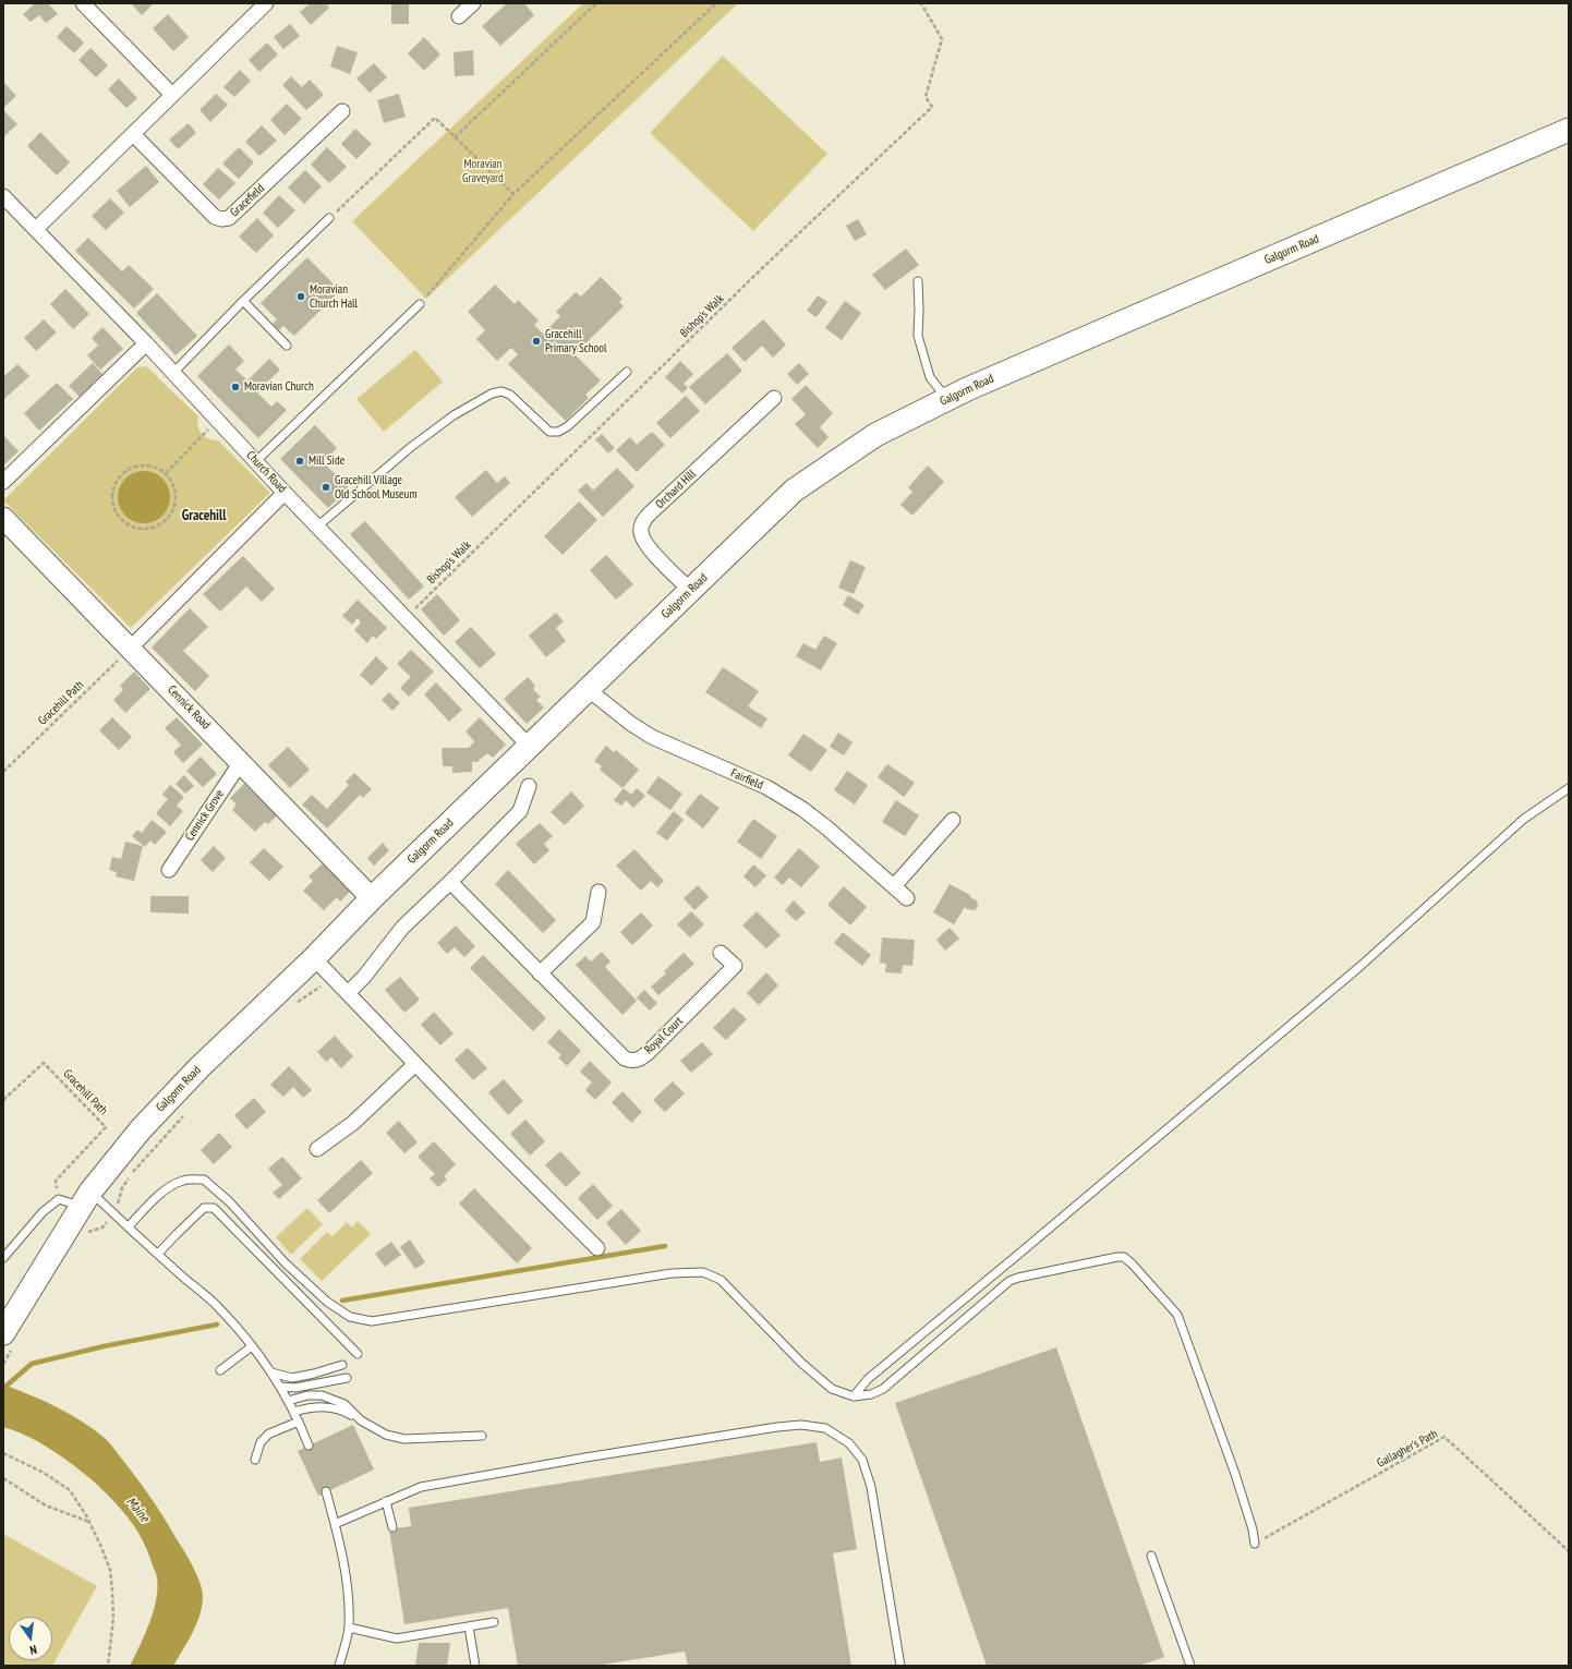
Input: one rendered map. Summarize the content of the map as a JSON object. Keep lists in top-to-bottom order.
{
  "streets": {
    "main road": ["Galgorm Road"],
    "street": [
      "Gracefield",
      "Church Road",
      "Orchard Hill",
      "Cennick Road",
      "Fairfield",
      "Cennick Grove",
      "Royal Court"
    ],
    "path": ["Bishop's Walk", "Gracehill Path", "Gallagher's Path"]
  },
  "crossings": [
    ["Galgorm Road", "Church Road"],
    ["Galgorm Road", "Orchard Hill"],
    ["Galgorm Road", "Cennick Road"],
    ["Galgorm Road", "Fairfield"],
    ["Bishop's Walk", "Church Road"],
    ["Gracehill Path", "Cennick Road"],
    ["Cennick Road", "Cennick Grove"]
  ],
  "districts": ["Gracehill"],
  "water": ["Maine"],
  "parks": ["Moravian Graveyard"],
  "places": [
    "Moravian Church Hall",
    "Gracehill Primary School",
    "Moravian Church",
    "Mill Side",
    "Gracehill Village Old School Museum"
  ],
  "north": "bottom"
}
